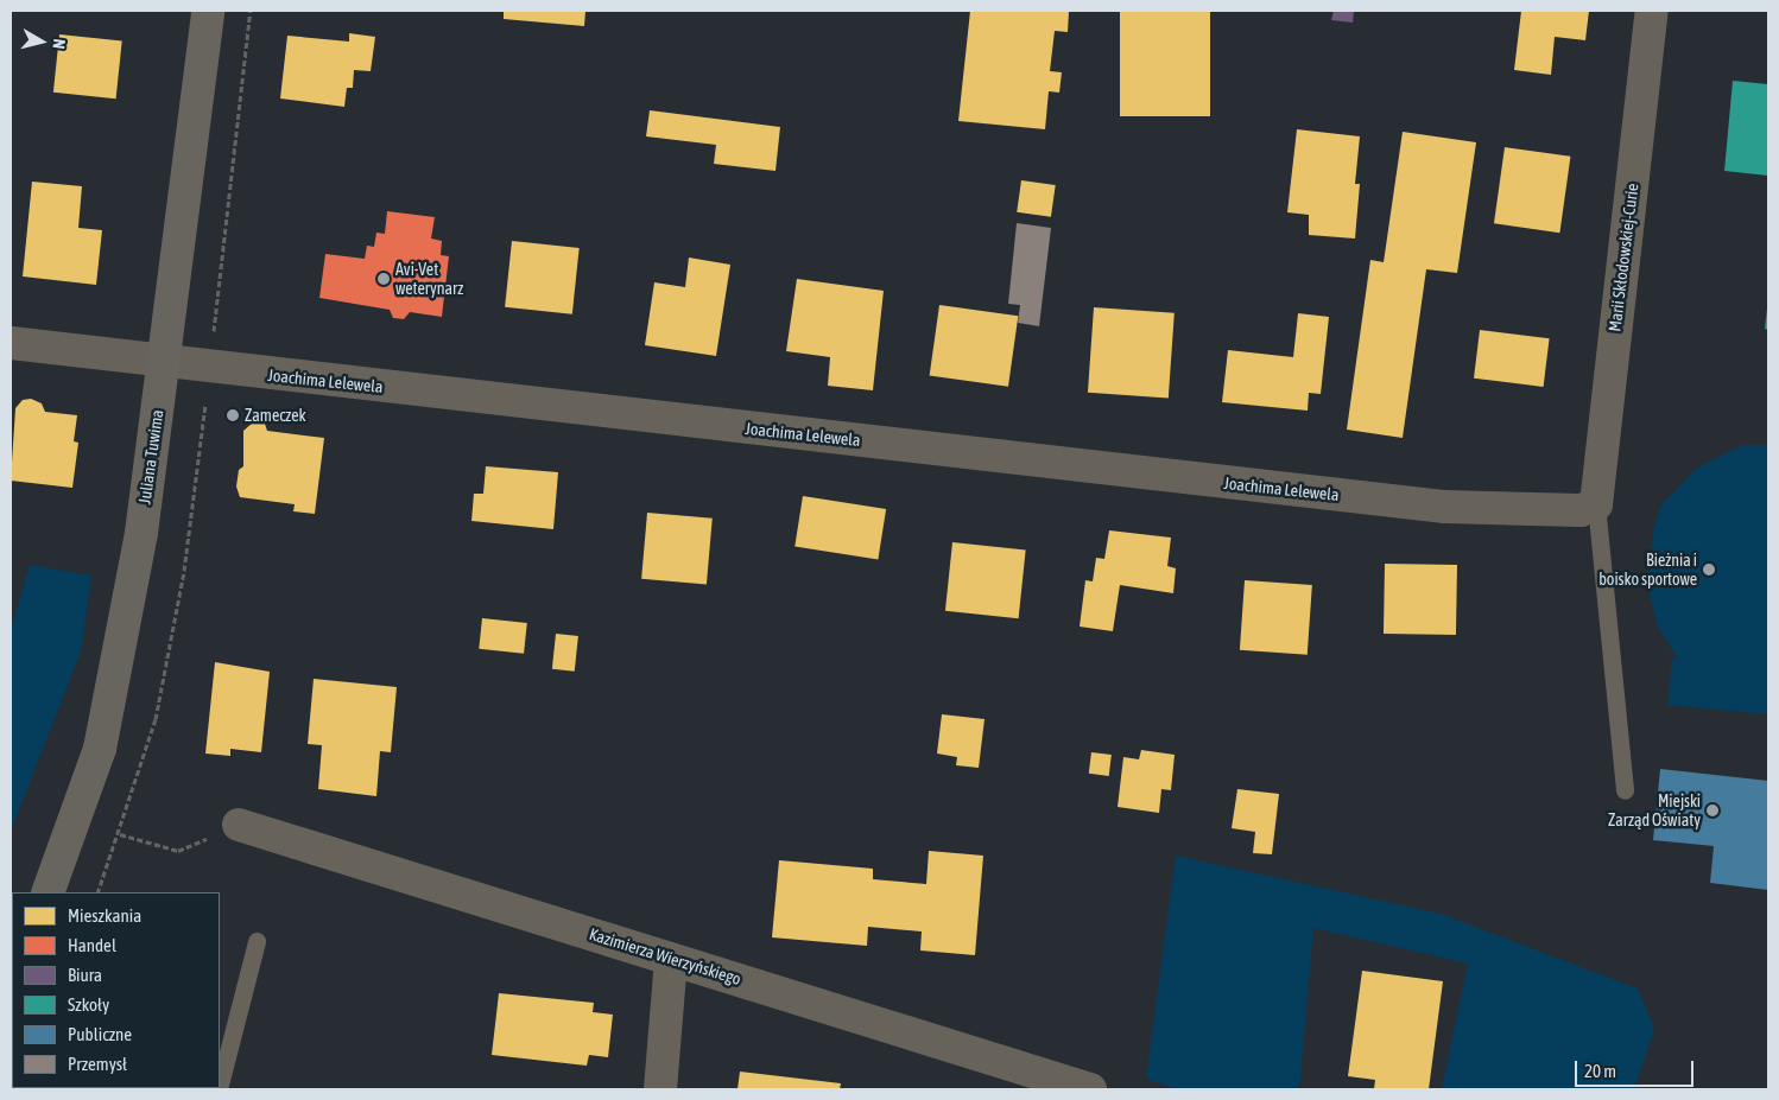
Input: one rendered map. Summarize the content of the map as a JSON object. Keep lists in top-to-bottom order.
{
  "streets": {
    "street": [
      "Marii Skłodowskiej-Curie",
      "Joachima Lelewela",
      "Juliana Tuwima",
      "Kazimierza Wierzyńskiego"
    ]
  },
  "crossings": [
    ["Marii Skłodowskiej-Curie", "Joachima Lelewela"],
    ["Joachima Lelewela", "Juliana Tuwima"]
  ],
  "places": [
    "Avi-Vet weterynarz",
    "Zameczek",
    "Bieżnia i boisko sportowe",
    "Miejski Zarząd Oświaty"
  ],
  "legend": [
    "Mieszkania",
    "Handel",
    "Biura",
    "Szkoły",
    "Publiczne",
    "Przemysł"
  ],
  "scale_bar": "20 m",
  "north": "right"
}
